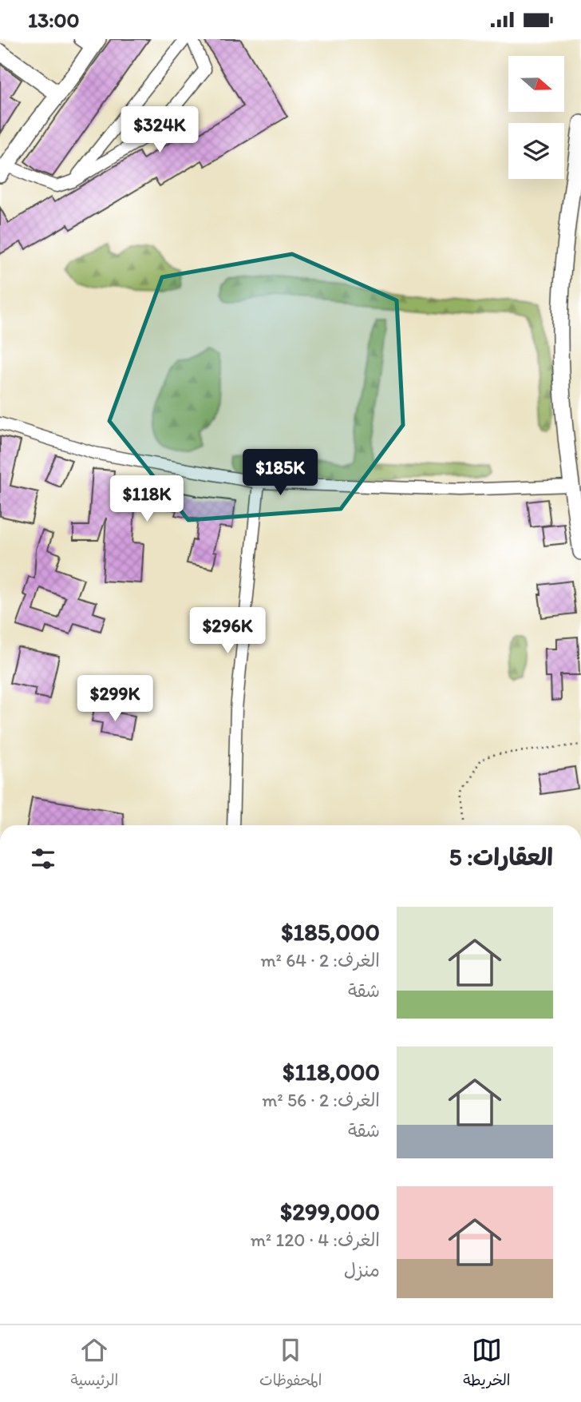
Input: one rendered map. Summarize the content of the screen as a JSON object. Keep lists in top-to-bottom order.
{
  "north": "right",
  "page": {
    "status": "13:00",
    "price": [
      "$324K",
      "$185K",
      "$118K",
      "$296K",
      "$299K"
    ],
    "heading": "العقارات: 5",
    "list": [
      {
        "name": "$185,000",
        "note": "الغرف: 2 · 64 m² · شقة"
      },
      {
        "name": "$118,000",
        "note": "الغرف: 2 · 56 m² · شقة"
      },
      {
        "name": "$299,000",
        "note": "الغرف: 4 · 120 m² · منزل"
      }
    ],
    "tabs": ["الخريطة", "المحفوظات", "الرئيسية"]
  }
}
